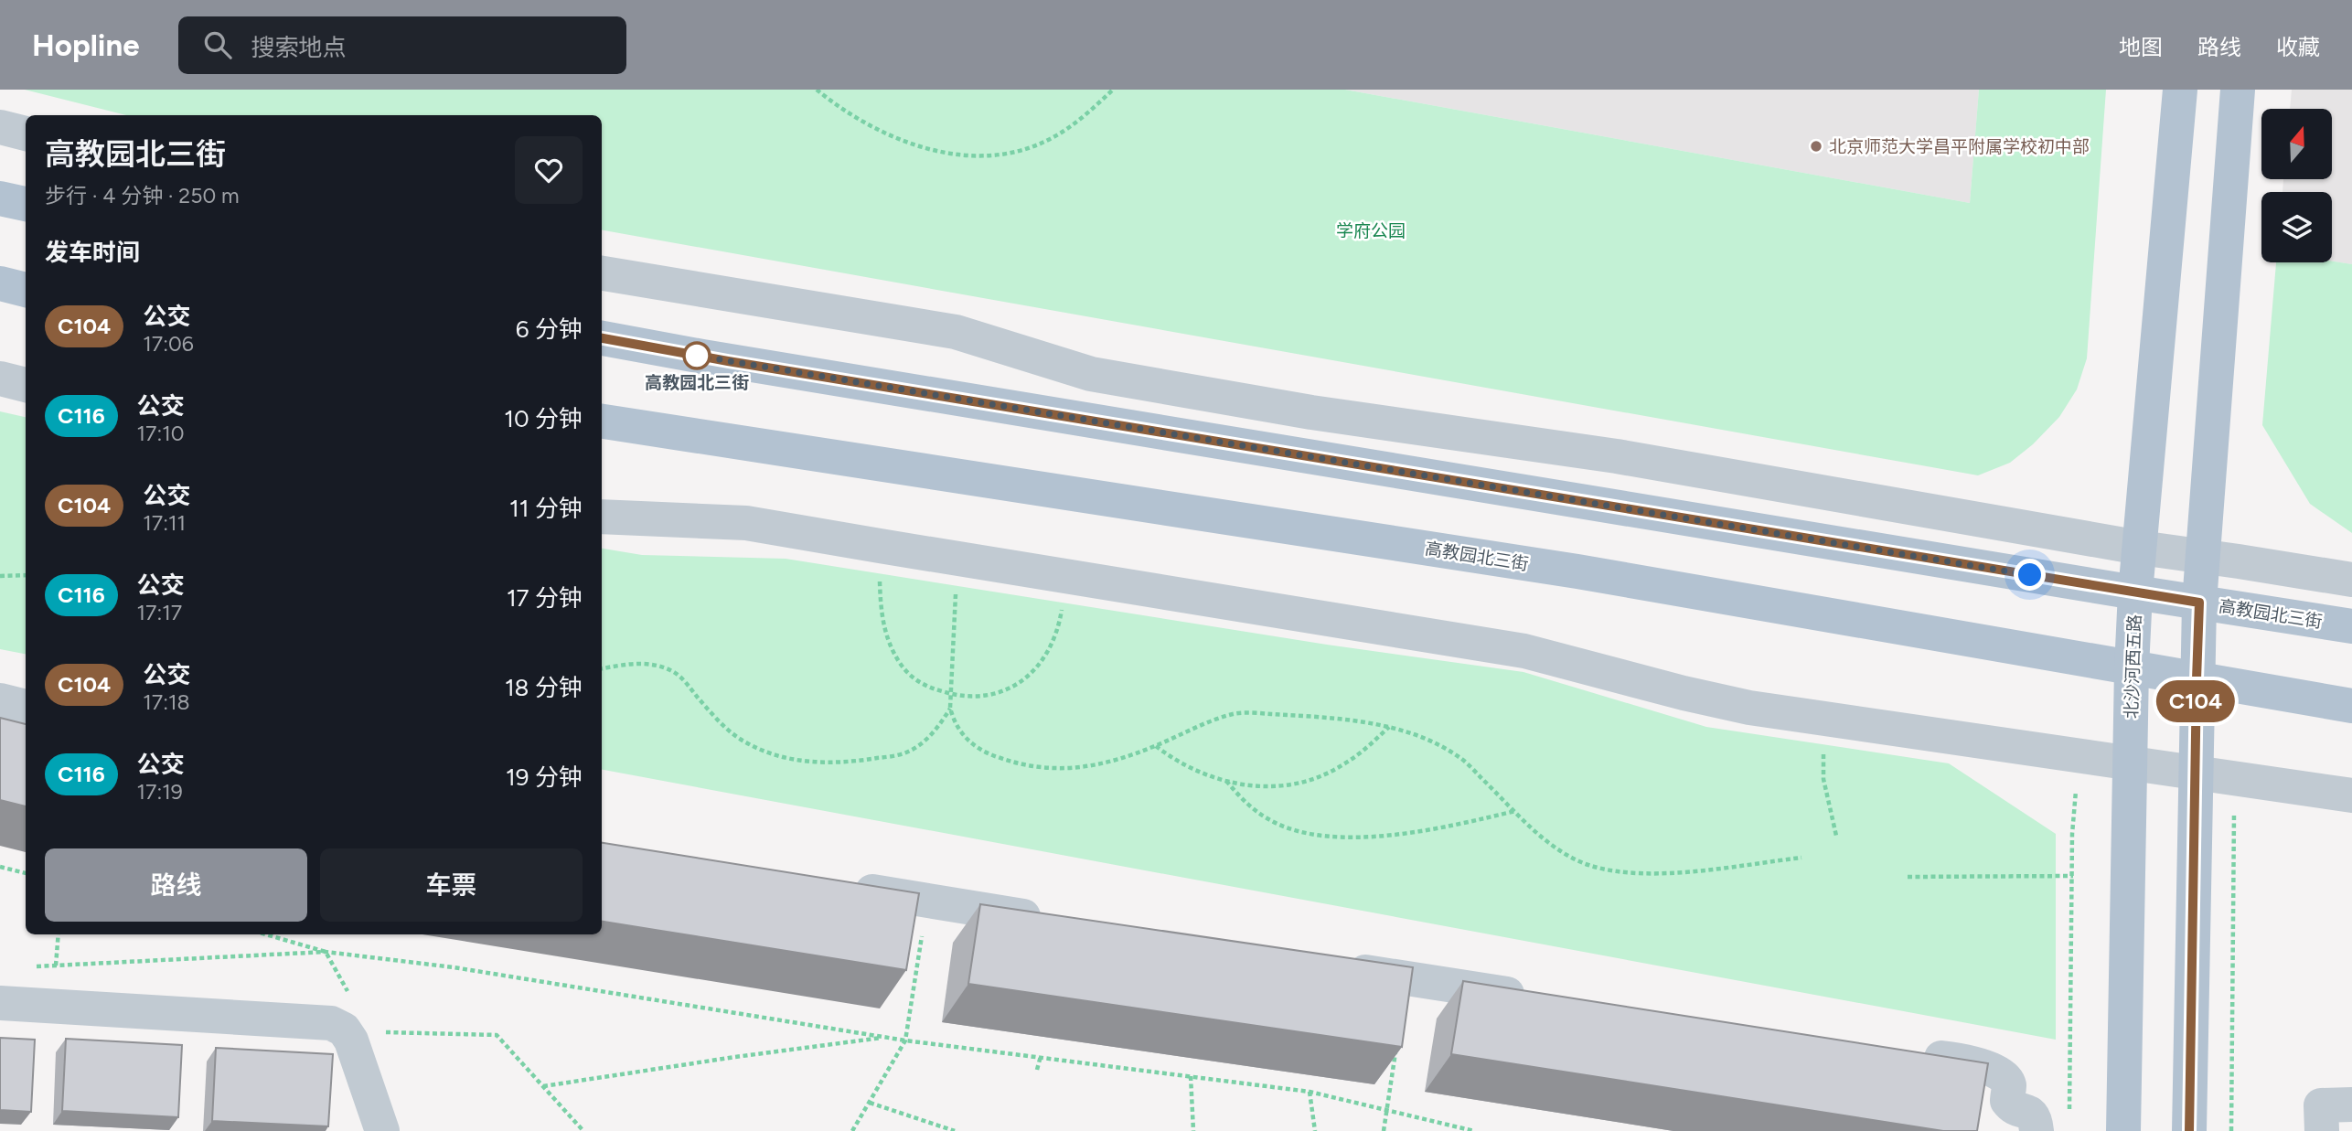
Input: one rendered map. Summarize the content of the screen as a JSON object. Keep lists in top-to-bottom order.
{
  "streets": {
    "main road": ["高教园北三街", "北沙河西五路"]
  },
  "crossings": [
    ["高教园北三街", "北沙河西五路"]
  ],
  "parks": ["学府公园"],
  "places": ["北京师范大学昌平附属学校初中部", "高教园北三街"],
  "lines": ["bus line C104"],
  "north": "top",
  "page": {
    "header": "Hopline",
    "search": "搜索地点",
    "nav": ["地图", "路线", "收藏"],
    "on_map": "C104",
    "heading": [
      ["高教园北三街", "步行 · 4 分钟 · 250 m"],
      "发车时间"
    ],
    "list": [
      {
        "mark": "C104",
        "name": "公交",
        "note": "17:06",
        "value": "6 分钟"
      },
      {
        "mark": "C116",
        "name": "公交",
        "note": "17:10",
        "value": "10 分钟"
      },
      {
        "mark": "C104",
        "name": "公交",
        "note": "17:11",
        "value": "11 分钟"
      },
      {
        "mark": "C116",
        "name": "公交",
        "note": "17:17",
        "value": "17 分钟"
      },
      {
        "mark": "C104",
        "name": "公交",
        "note": "17:18",
        "value": "18 分钟"
      },
      {
        "mark": "C116",
        "name": "公交",
        "note": "17:19",
        "value": "19 分钟"
      }
    ],
    "buttons": ["路线", "车票"]
  }
}
